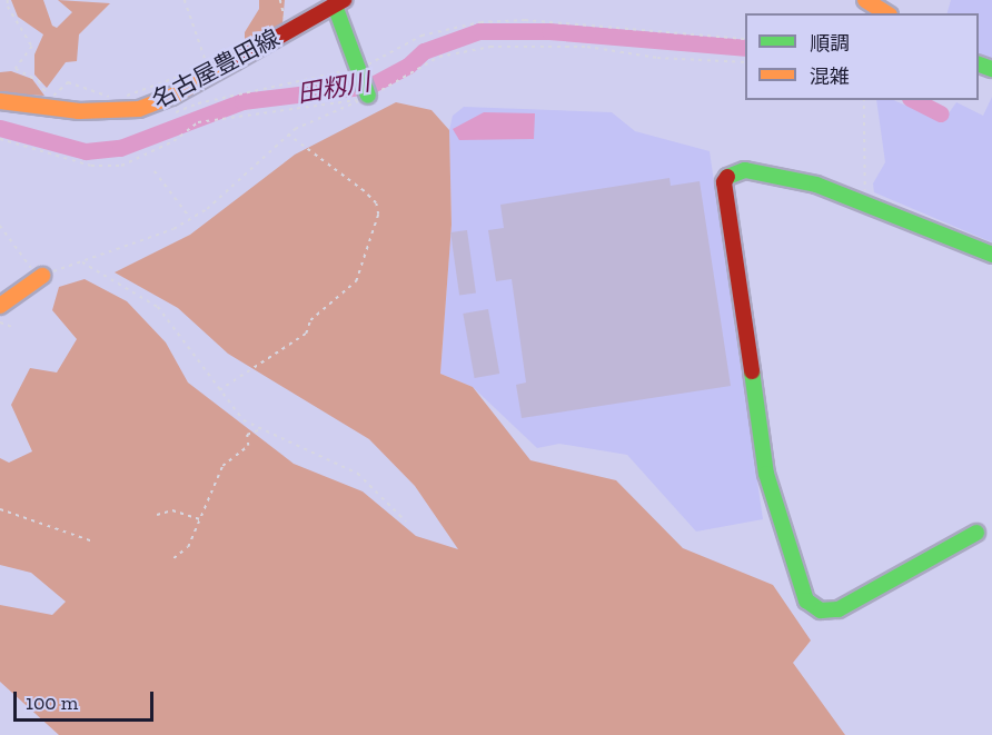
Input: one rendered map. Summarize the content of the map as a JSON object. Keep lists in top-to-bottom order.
{
  "streets": {
    "street": ["名古屋豊田線"]
  },
  "water": ["田籾川"],
  "legend": ["順調", "混雑"],
  "scale_bar": "100 m"
}
